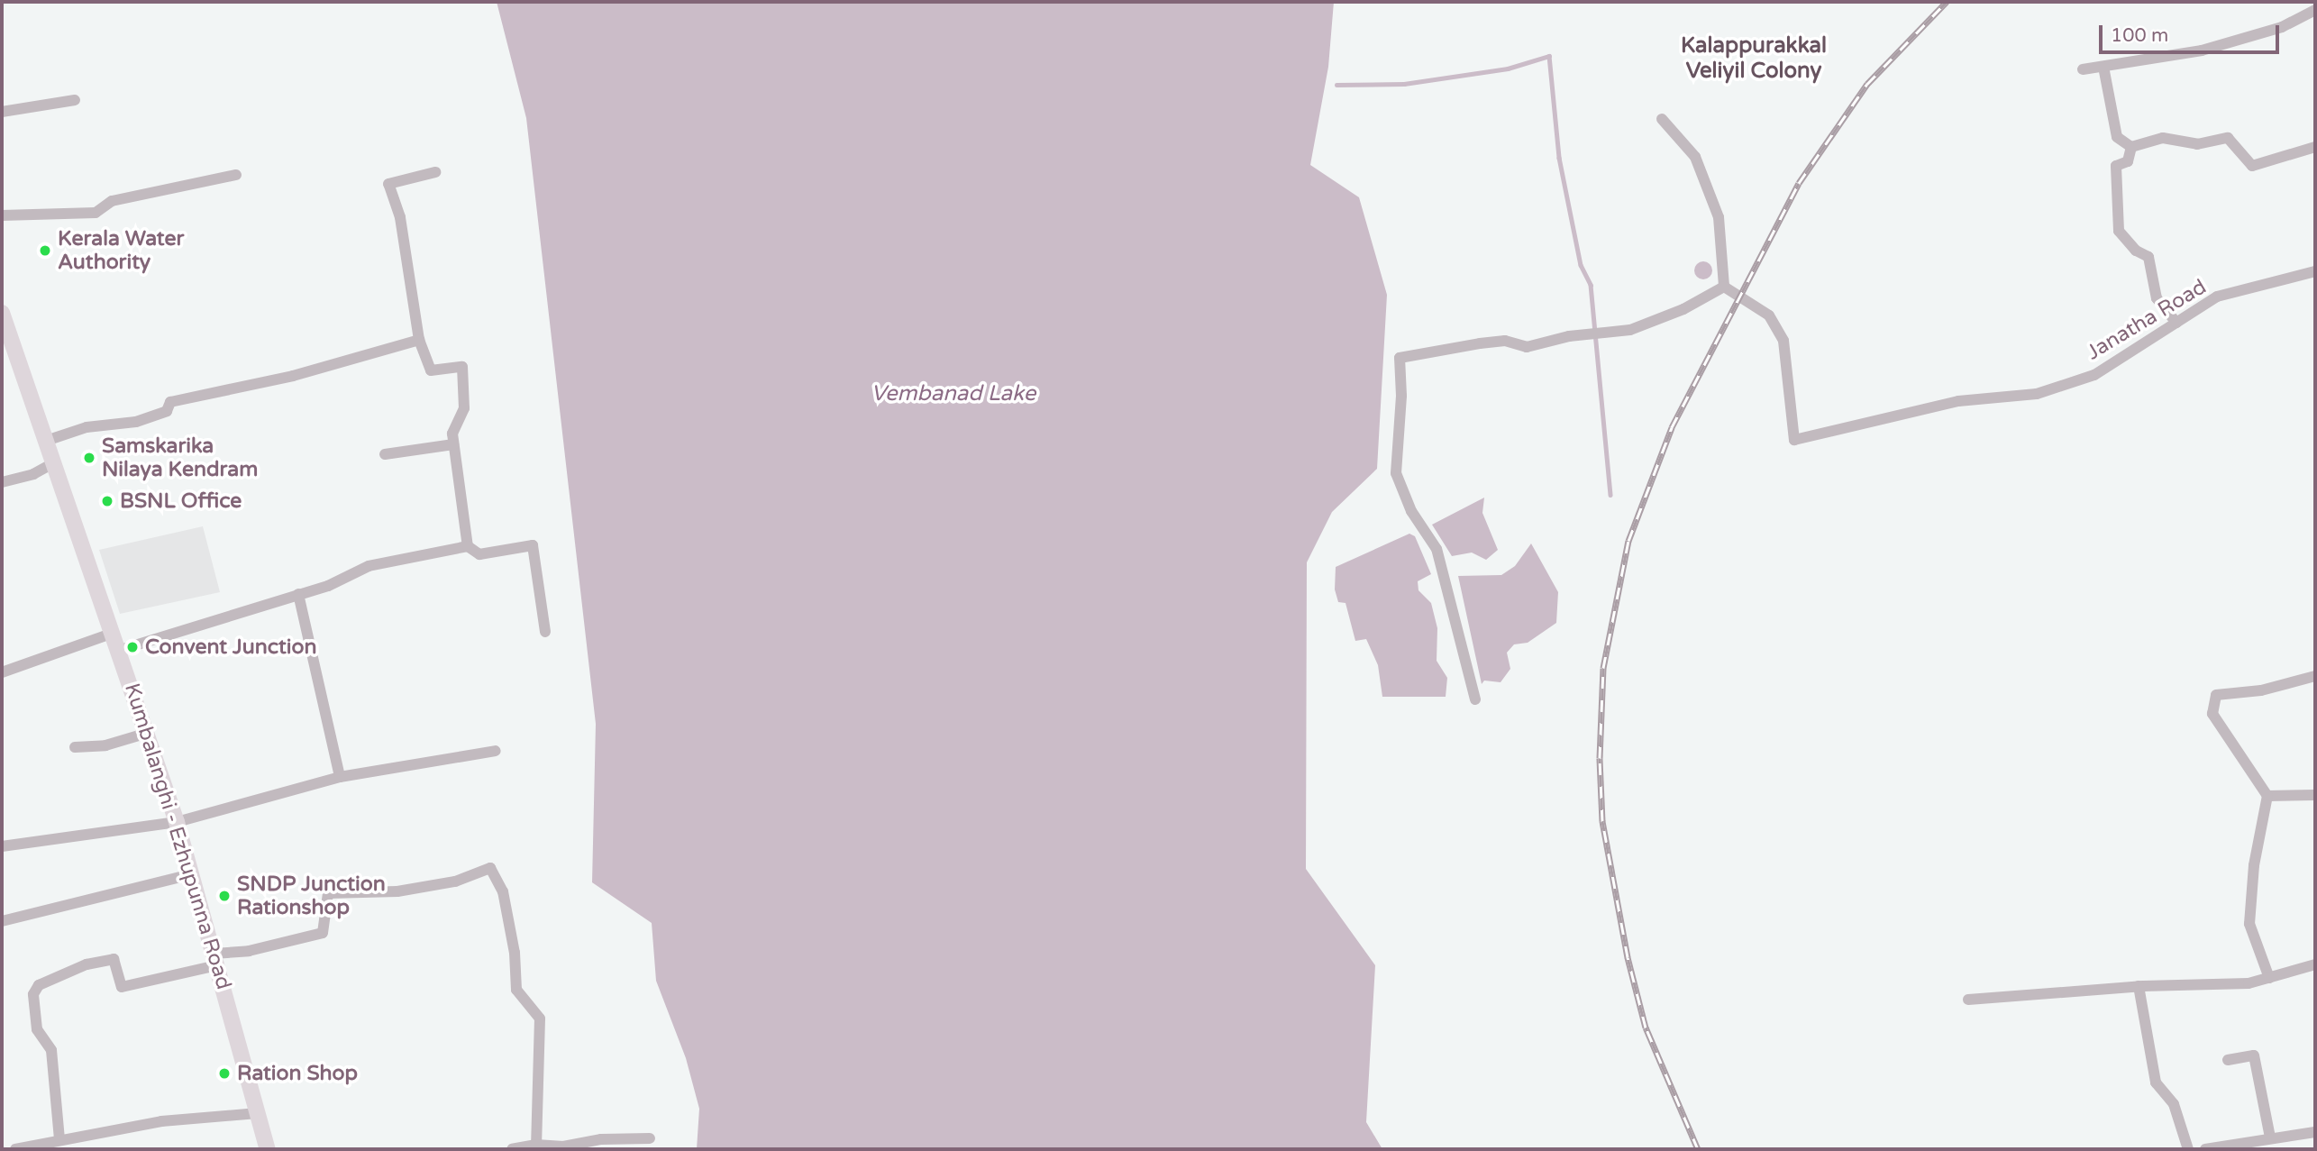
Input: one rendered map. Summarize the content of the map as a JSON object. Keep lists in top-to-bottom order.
{
  "streets": {
    "main road": ["Kumbalanghi - Ezhupunna Road"],
    "street": ["Janatha Road"]
  },
  "districts": ["Kalappurakkal Veliyil Colony"],
  "water": ["Vembanad Lake"],
  "places": [
    "Kerala Water Authority",
    "Samskarika Nilaya Kendram",
    "BSNL Office",
    "Convent Junction",
    "SNDP Junction Rationshop",
    "Ration Shop"
  ],
  "scale_bar": "100 m"
}
